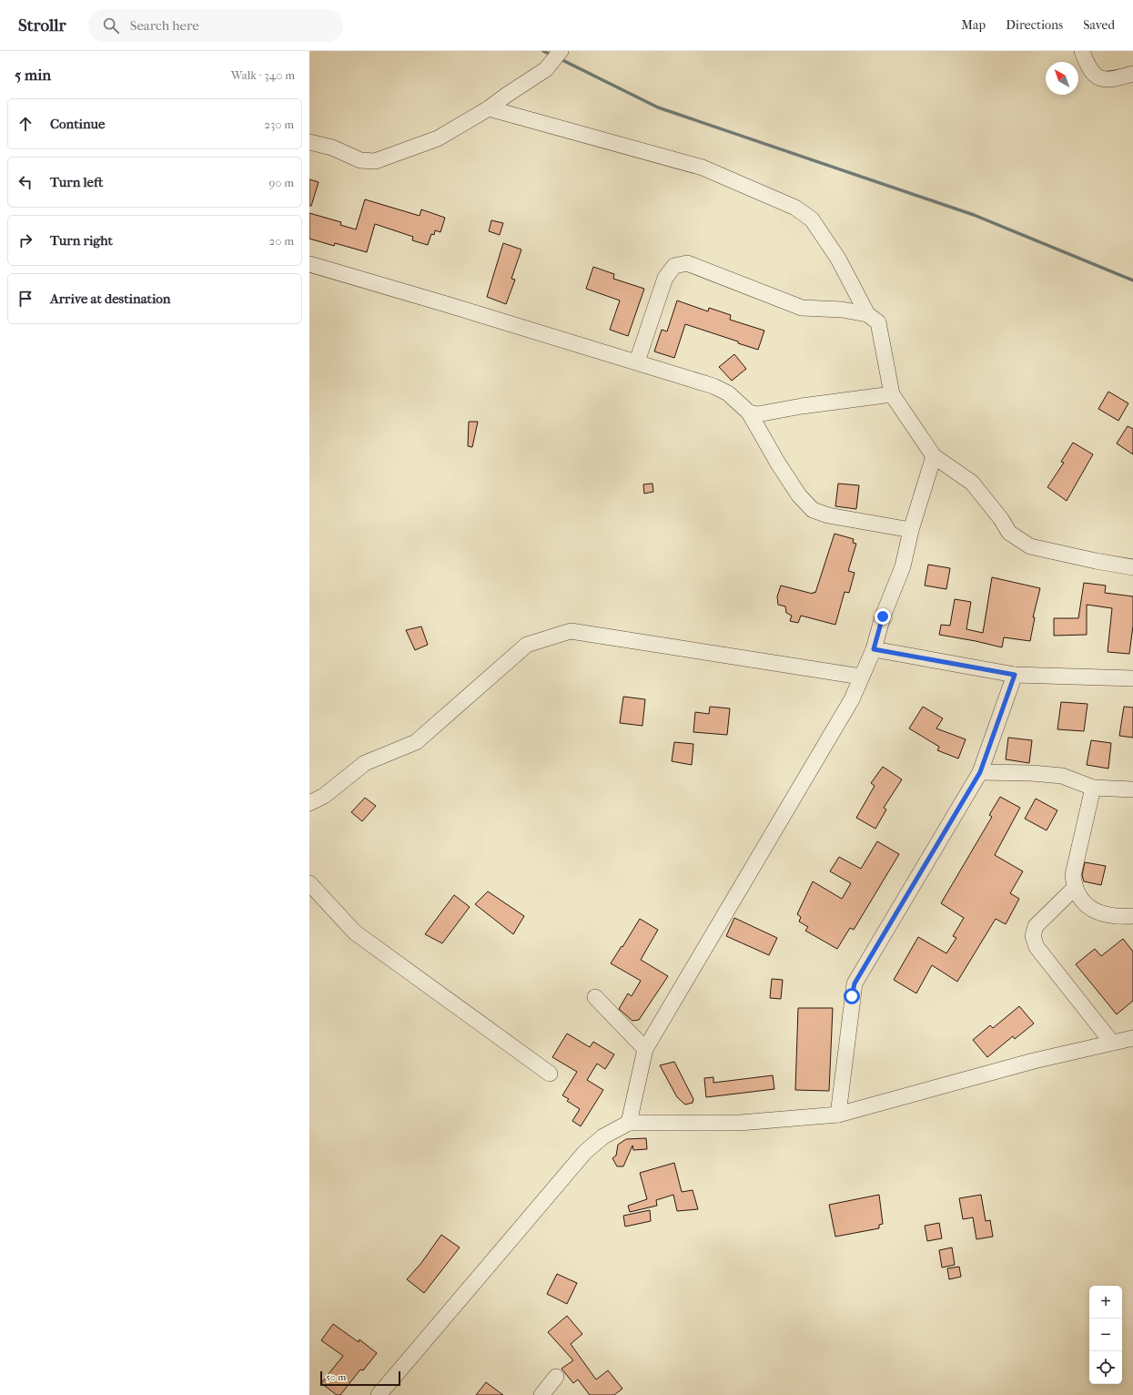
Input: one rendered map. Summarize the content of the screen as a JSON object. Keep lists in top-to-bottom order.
{
  "scale_bar": "50 m",
  "north": "top left",
  "page": {
    "header": "Strollr",
    "search": "Search here",
    "nav": ["Map", "Directions", "Saved"],
    "heading": ["5 min", "Walk · 340 m"],
    "list": [
      ["Continue", "230 m"],
      ["Turn left", "90 m"],
      ["Turn right", "20 m"],
      "Arrive at destination"
    ],
    "map_buttons": ["+", "−"],
    "scale": "50 m"
  }
}
